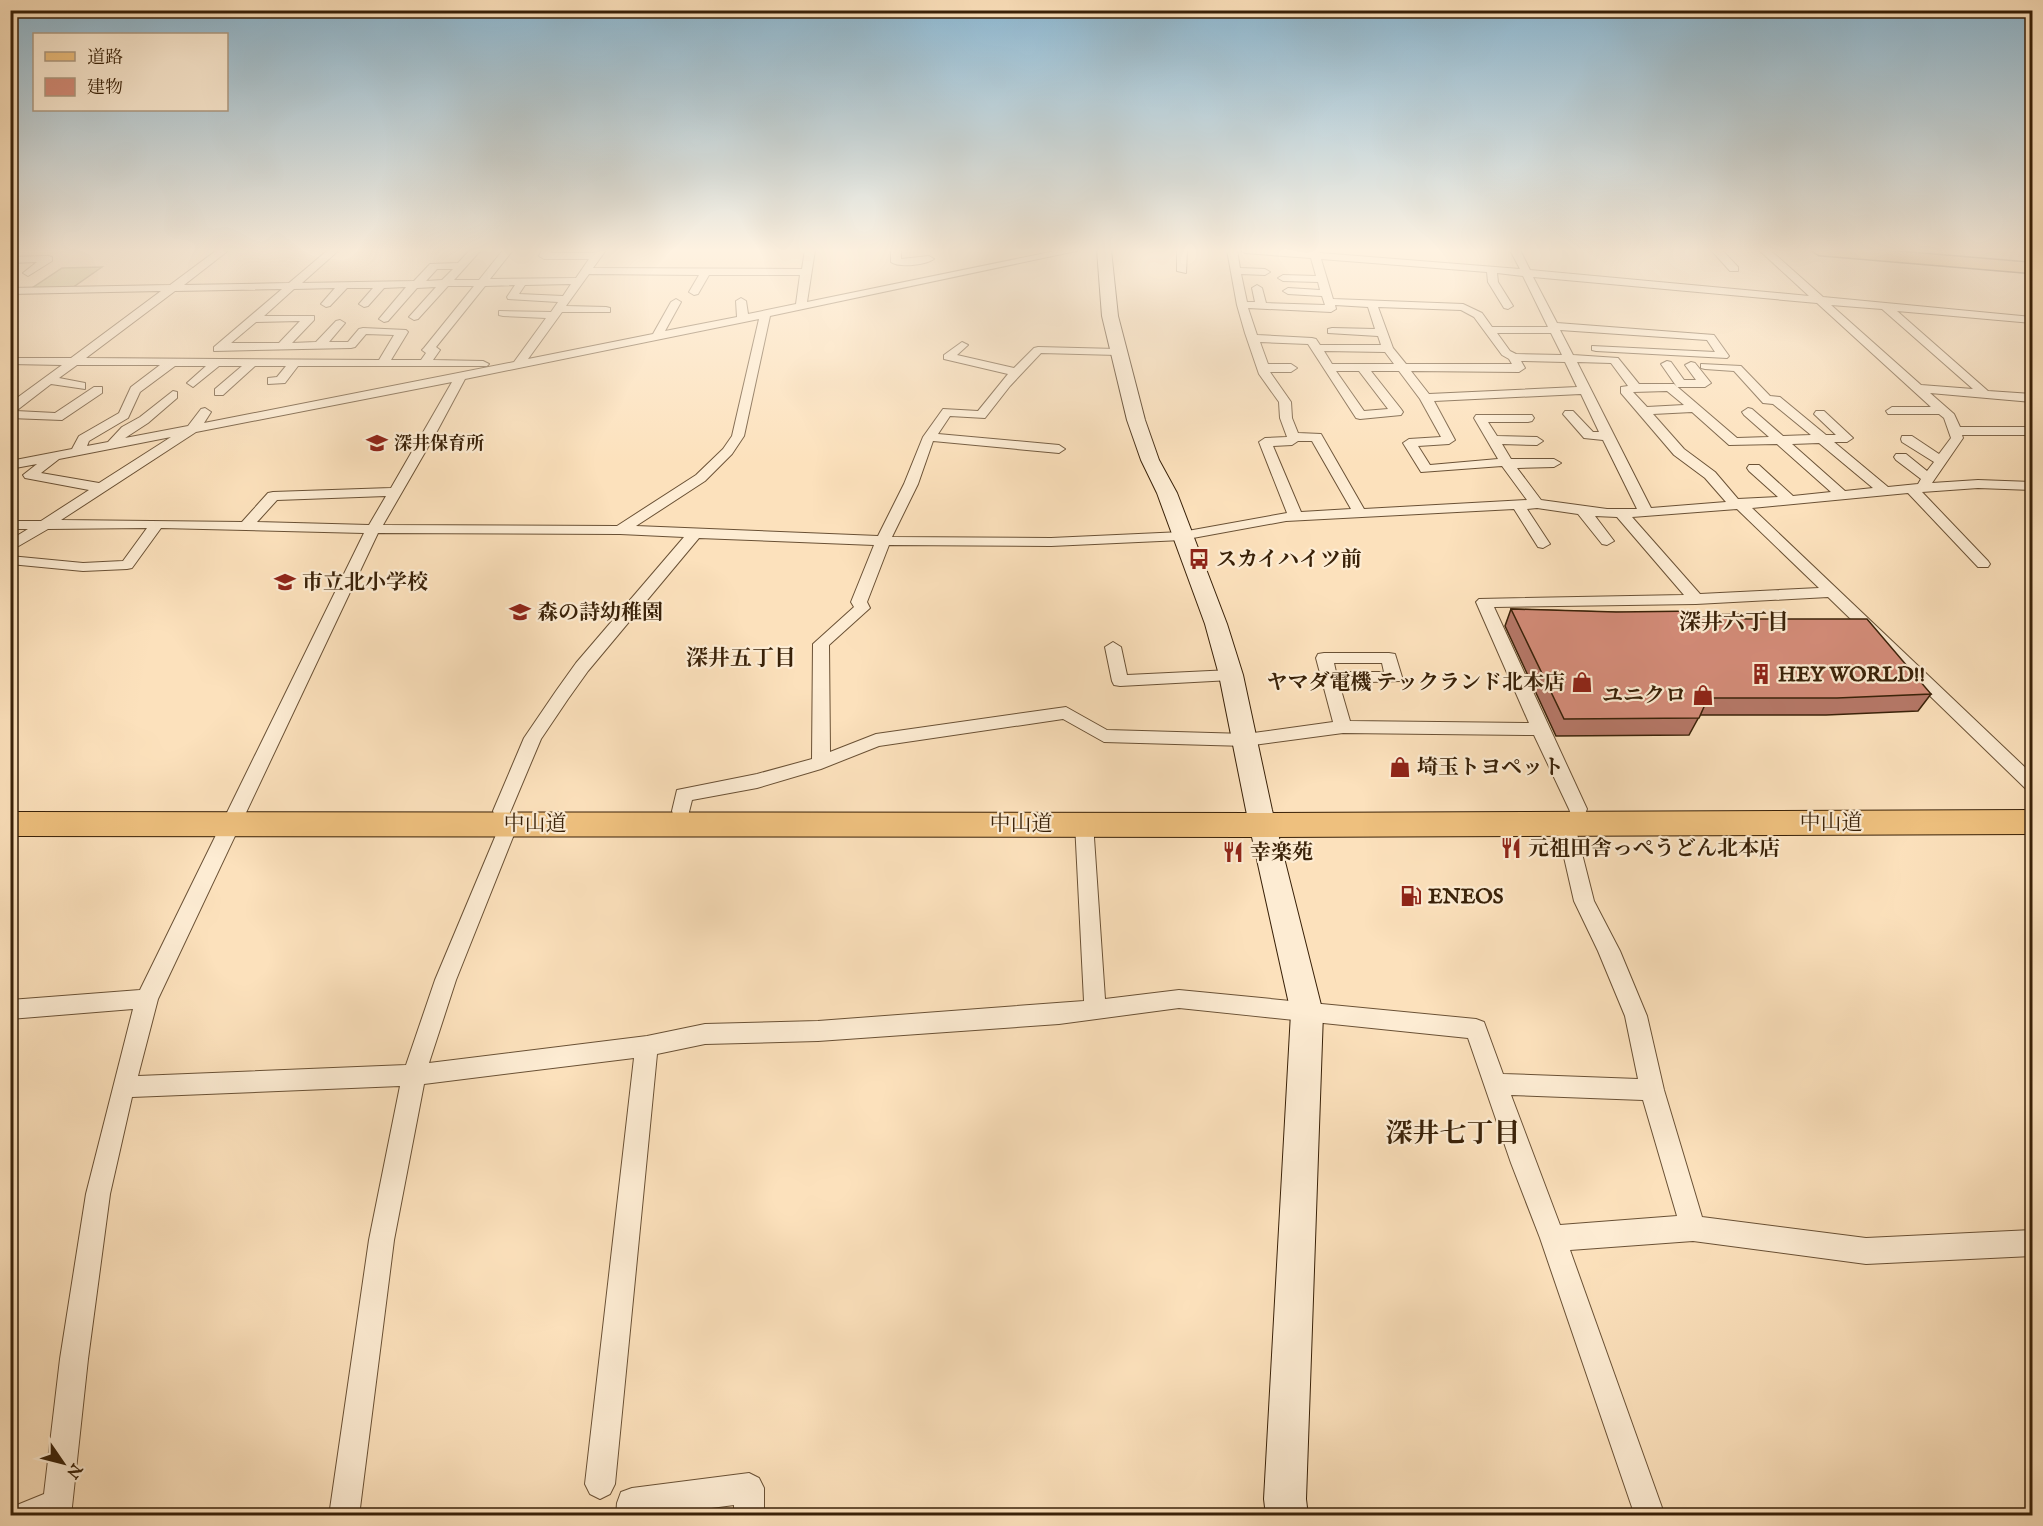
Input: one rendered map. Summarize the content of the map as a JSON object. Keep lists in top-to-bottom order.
{
  "streets": {
    "highway": ["中山道"]
  },
  "districts": ["深井六丁目", "深井五丁目", "深井七丁目"],
  "places": {
    "school or university": ["深井保育所", "市立北小学校", "森の詩幼稚園"],
    "bus stop": ["スカイハイツ前"],
    "building": ["HEY WORLD!!"],
    "shop": ["ヤマダ電機 テックランド北本店", "ユニクロ", "埼玉トヨペット"],
    "restaurant": ["元祖田舎っぺうどん北本店", "幸楽苑"],
    "fuel station": ["ENEOS"]
  },
  "legend": ["道路", "建物"],
  "north": "bottom right"
}
